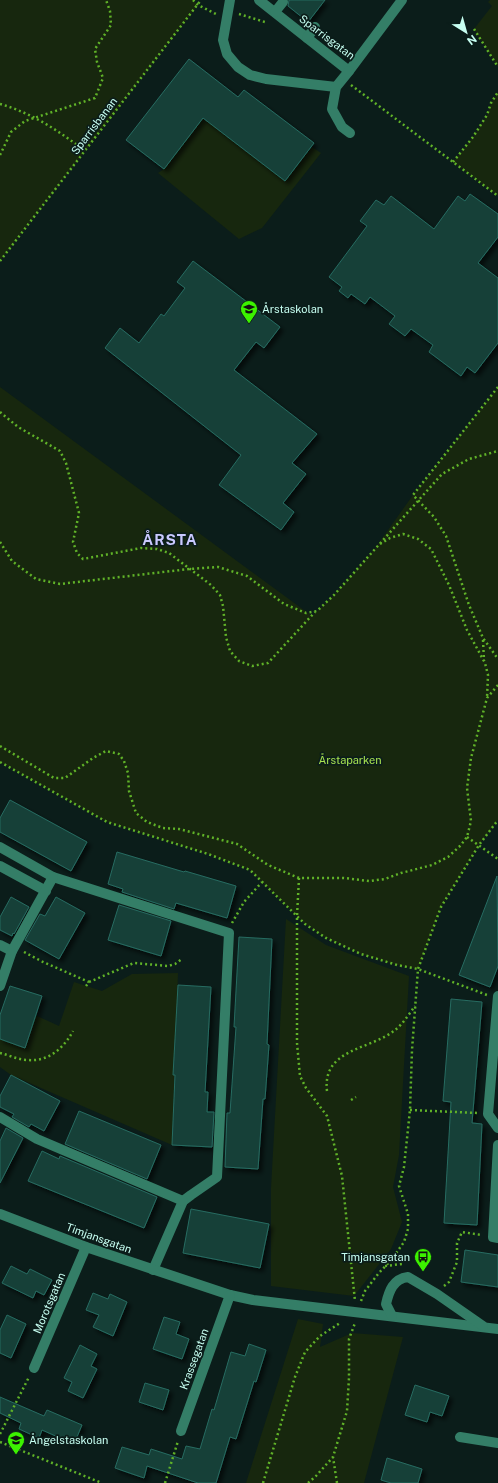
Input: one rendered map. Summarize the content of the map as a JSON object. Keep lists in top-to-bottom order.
{
  "streets": {
    "street": [
      "Sparrisgatan",
      "Timjansgatan",
      "Morotsgatan",
      "Krassegatan"
    ],
    "path": ["Sparrisbanan"]
  },
  "crossings": [
    ["Timjansgatan", "Morotsgatan"],
    ["Timjansgatan", "Krassegatan"]
  ],
  "districts": ["ÅRSTA"],
  "parks": ["Årstaparken"],
  "places": {
    "school or university": ["Årstaskolan", "Ångelstaskolan"],
    "bus stop": ["Timjansgatan"]
  },
  "north": "bottom right"
}
